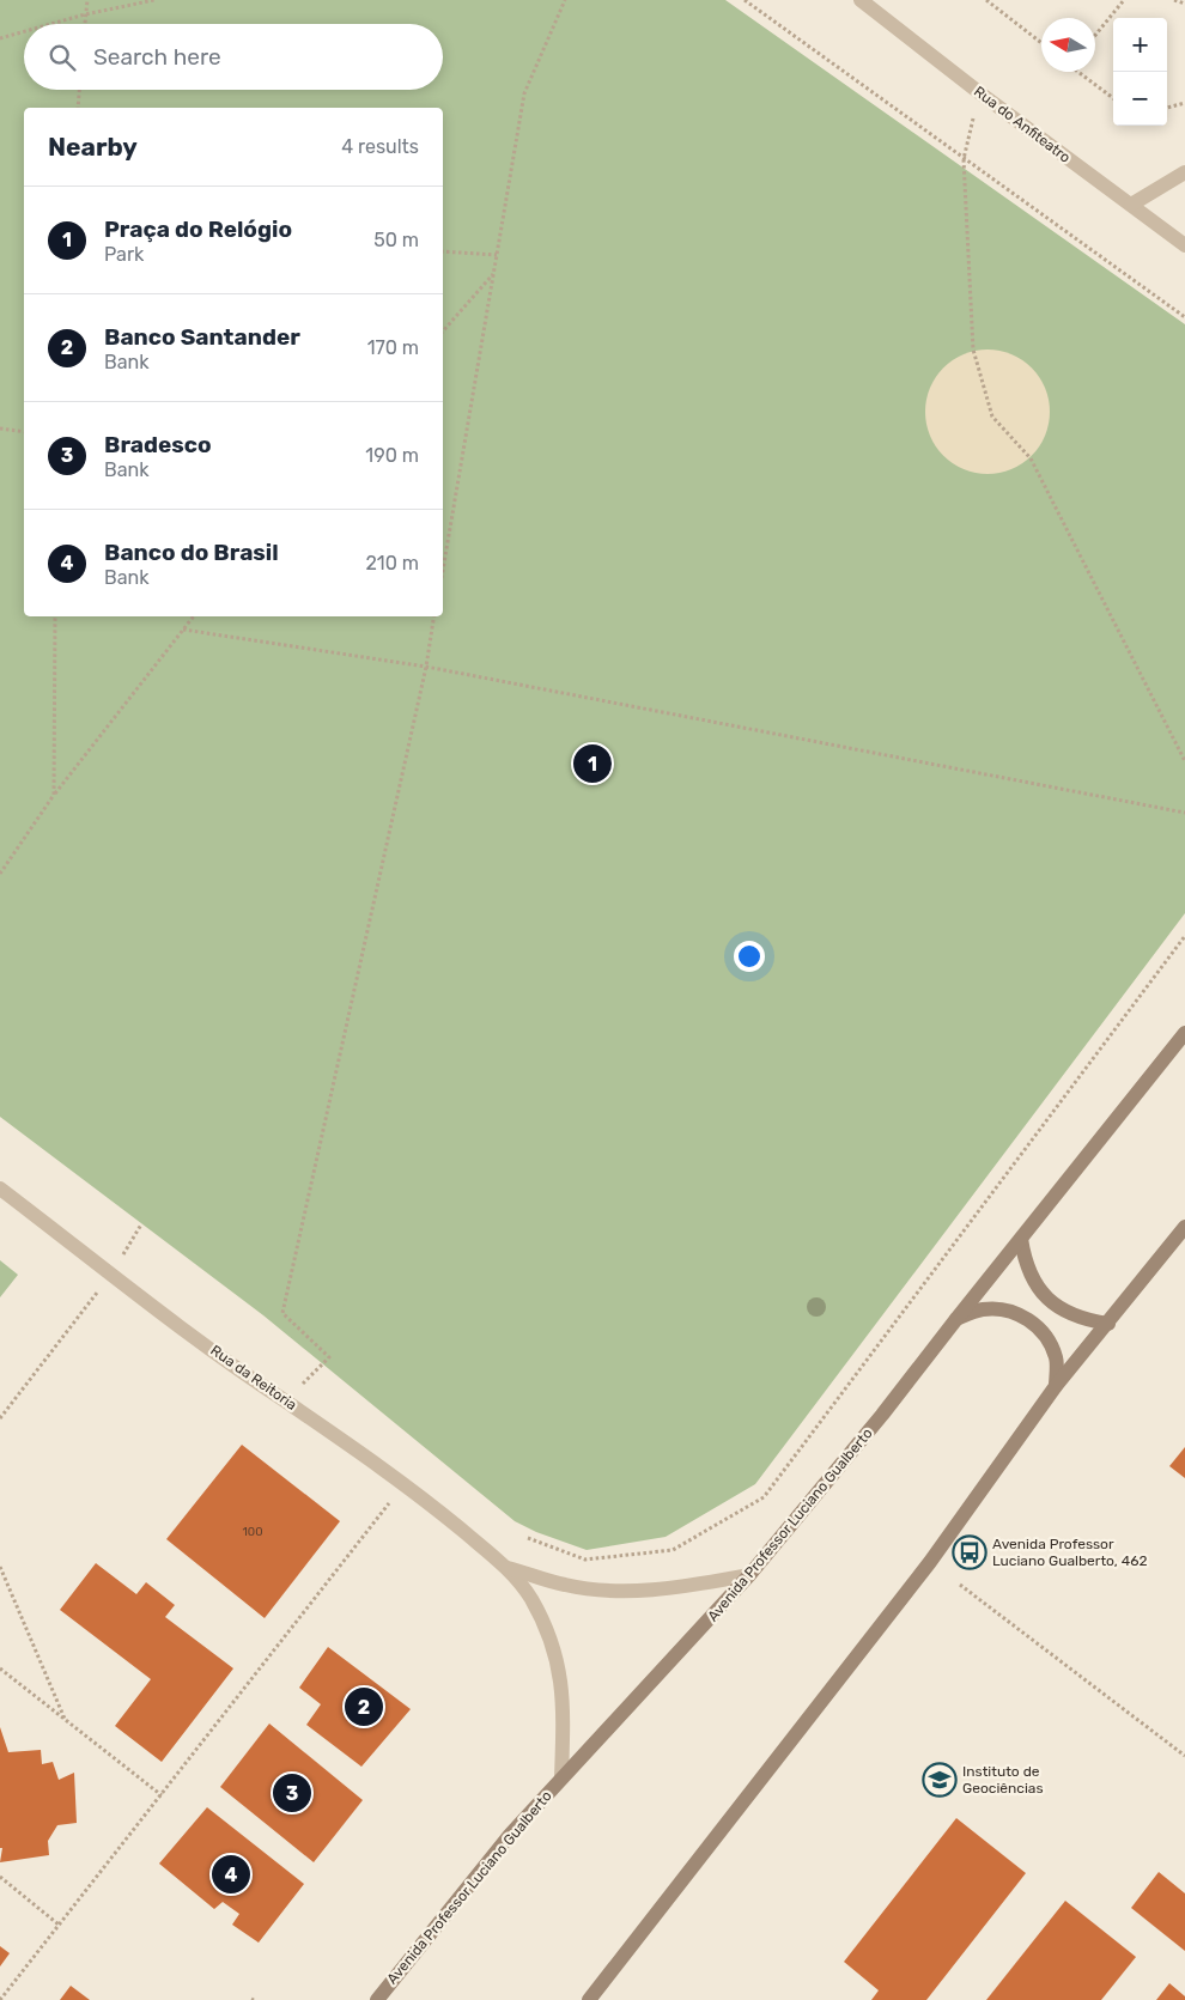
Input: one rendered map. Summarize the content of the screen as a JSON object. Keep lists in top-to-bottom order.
{
  "streets": {
    "street": ["Rua do Anfiteatro", "Rua da Reitoria", "Avenida Professor Luciano Gualberto"]
  },
  "crossings": [
    ["Rua da Reitoria", "Avenida Professor Luciano Gualberto"]
  ],
  "places": {
    "bus stop": ["Avenida Professor Luciano Gualberto, 462"],
    "school or university": ["Instituto de Geociências"]
  },
  "house_numbers": ["100"],
  "north": "left",
  "page": {
    "map_buttons": ["+", "−"],
    "search": "Search here",
    "heading": ["Nearby", "4 results"],
    "list": [
      {
        "mark": "1",
        "name": "Praça do Relógio",
        "note": "Park",
        "value": "50 m"
      },
      {
        "mark": "2",
        "name": "Banco Santander",
        "note": "Bank",
        "value": "170 m"
      },
      {
        "mark": "3",
        "name": "Bradesco",
        "note": "Bank",
        "value": "190 m"
      },
      {
        "mark": "4",
        "name": "Banco do Brasil",
        "note": "Bank",
        "value": "210 m"
      }
    ],
    "pins": [
      "1",
      "2",
      "3",
      "4"
    ]
  }
}
